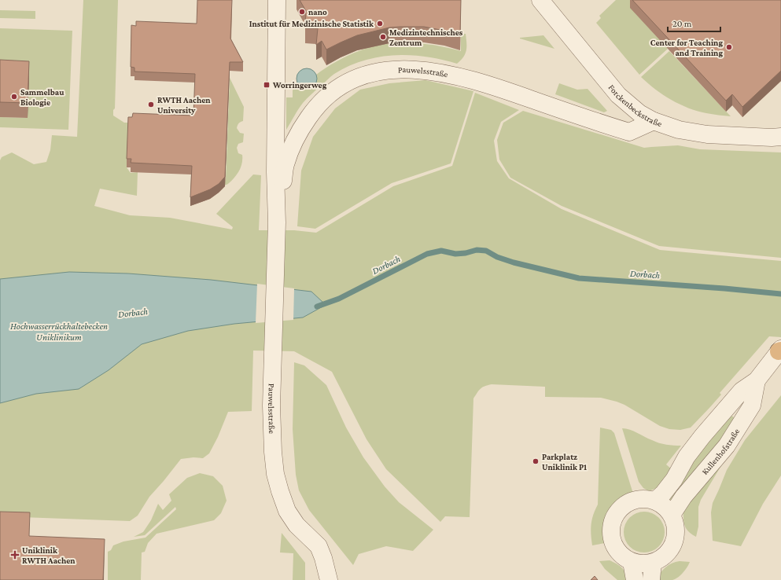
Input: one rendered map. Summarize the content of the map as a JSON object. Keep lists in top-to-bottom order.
{
  "streets": {
    "street": ["Pauwelsstraße", "Forckenbeckstraße", "Kullenhofstraße"]
  },
  "crossings": [
    ["Pauwelsstraße", "Forckenbeckstraße"]
  ],
  "water": ["Dorbach", "Hochwasserrückhaltebecken Uniklinikum"],
  "places": {
    "other": [
      "nano",
      "Institut für Medizinische Statistik",
      "Medizintechnisches Zentrum",
      "Center for Teaching and Training",
      "Sammelbau Biologie",
      "RWTH Aachen University",
      "Parkplatz Uniklinik P1"
    ],
    "transit": ["Worringerweg"],
    "health": ["Uniklinik RWTH Aachen"]
  },
  "scale_bar": "20 m"
}
